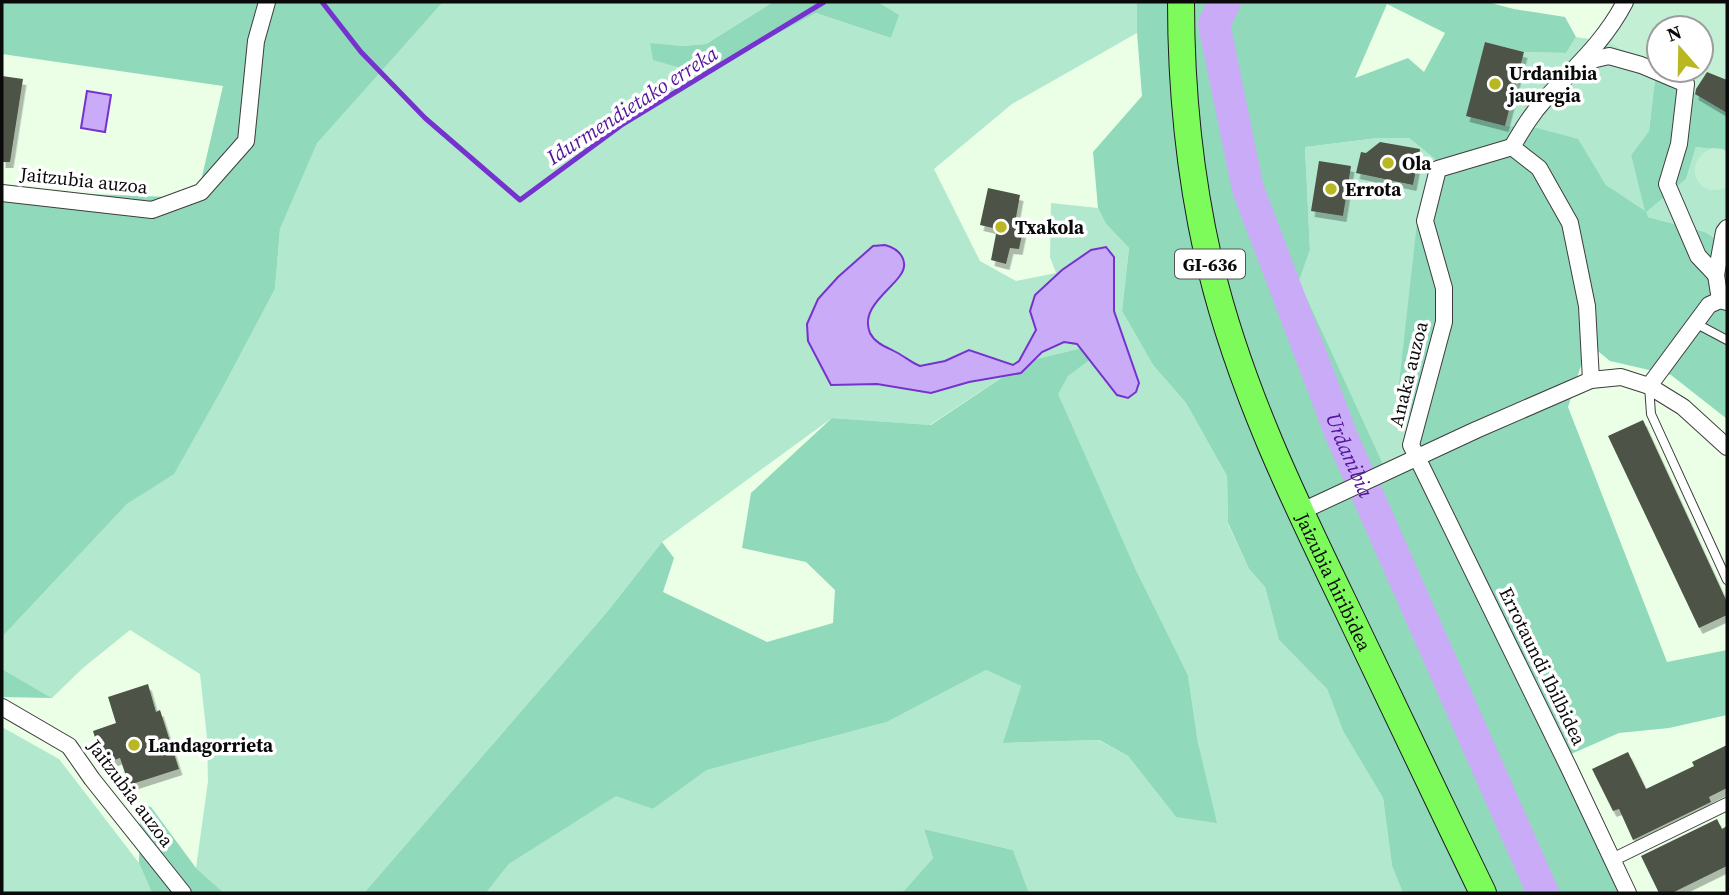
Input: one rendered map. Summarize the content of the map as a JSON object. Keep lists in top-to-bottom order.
{
  "streets": {
    "main road": ["GI-636", "Jaizubia hiribidea"],
    "street": ["Jaitzubia auzoa", "Anaka auzoa", "Errotaundi Ibilbidea"]
  },
  "crossings": [
    ["GI-636", "Jaizubia hiribidea"],
    ["Anaka auzoa", "Jaizubia hiribidea"],
    ["Anaka auzoa", "Errotaundi Ibilbidea"],
    ["Jaizubia hiribidea", "Errotaundi Ibilbidea"]
  ],
  "water": ["Idurmendietako erreka", "Urdanibia"],
  "places": [
    "Urdanibia jauregia",
    "Ola",
    "Errota",
    "Txakola",
    "Landagorrieta"
  ],
  "north": "top"
}
